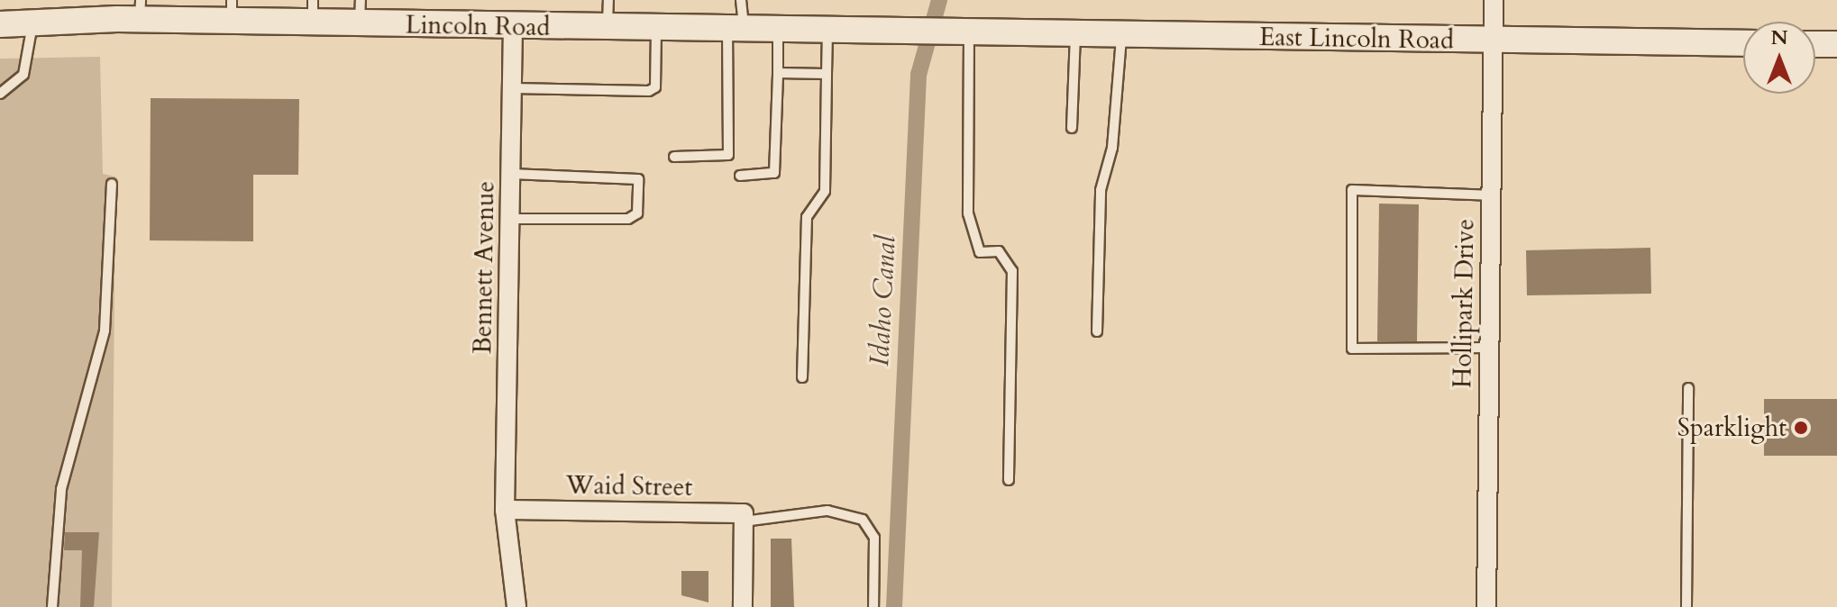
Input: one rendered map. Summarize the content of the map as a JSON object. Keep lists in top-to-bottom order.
{
  "streets": {
    "main road": ["Lincoln Road", "East Lincoln Road"],
    "street": ["Bennett Avenue", "Hollipark Drive", "Waid Street"]
  },
  "crossings": [
    ["Lincoln Road", "East Lincoln Road"],
    ["Lincoln Road", "Bennett Avenue"],
    ["East Lincoln Road", "Hollipark Drive"],
    ["Bennett Avenue", "Waid Street"]
  ],
  "water": ["Idaho Canal"],
  "places": ["Sparklight"],
  "north": "top"
}
